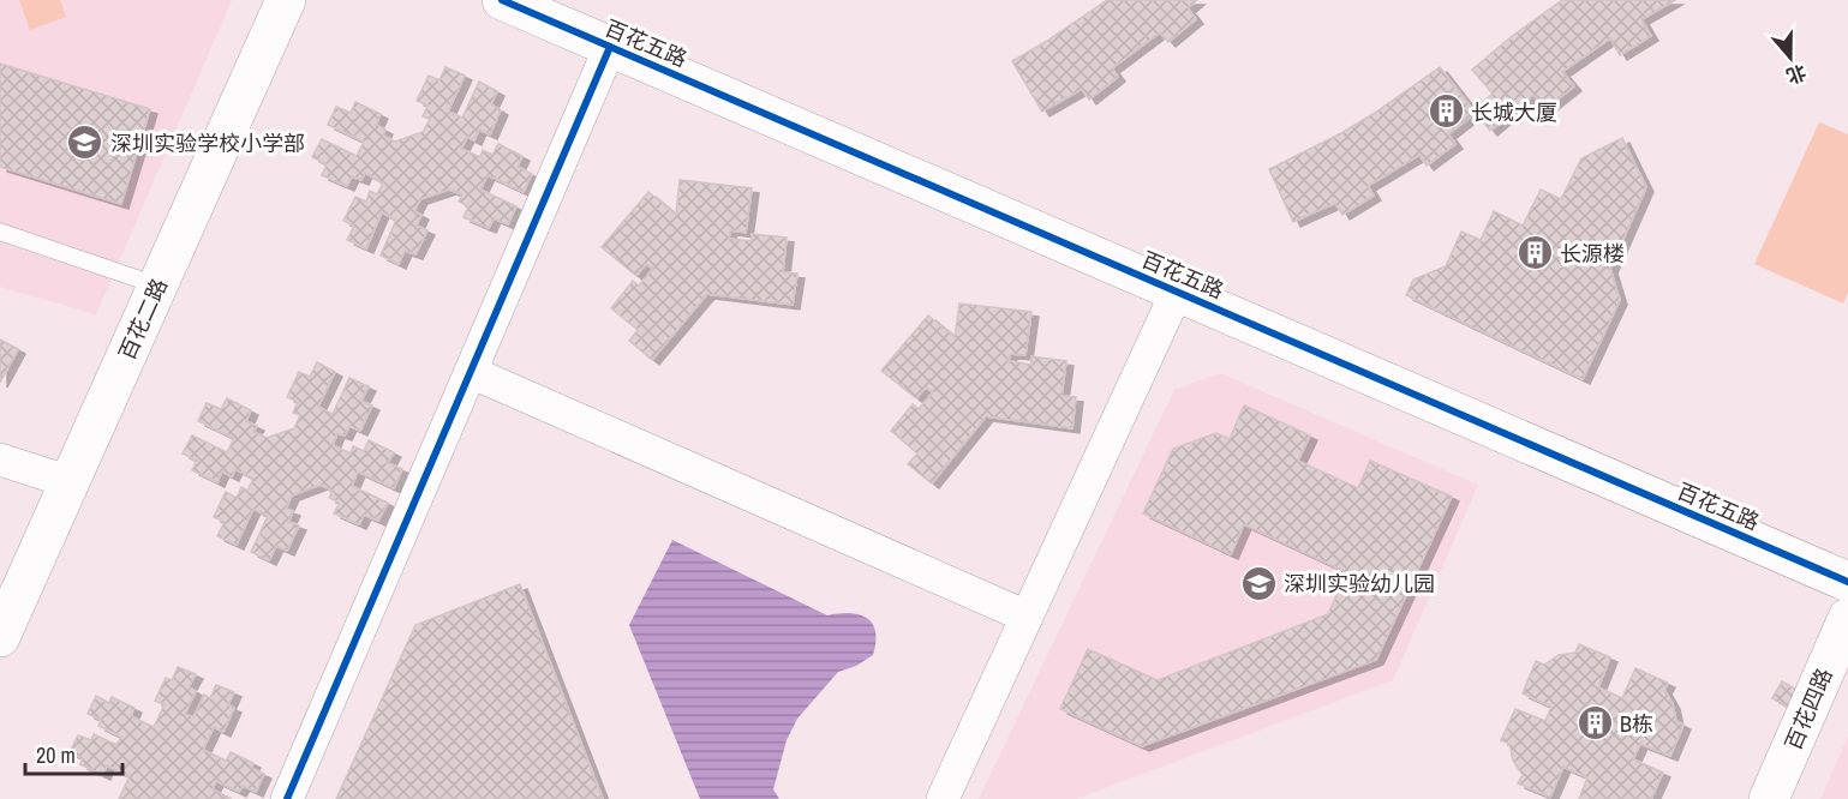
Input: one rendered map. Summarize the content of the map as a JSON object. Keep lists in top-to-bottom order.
{
  "streets": {
    "street": ["百花五路", "百花二路", "百花四路"]
  },
  "places": {
    "building": ["长城大厦", "长源楼", "B栋"],
    "school or university": ["深圳实验学校小学部", "深圳实验幼儿园"]
  },
  "scale_bar": "20 m",
  "north": "bottom"
}
